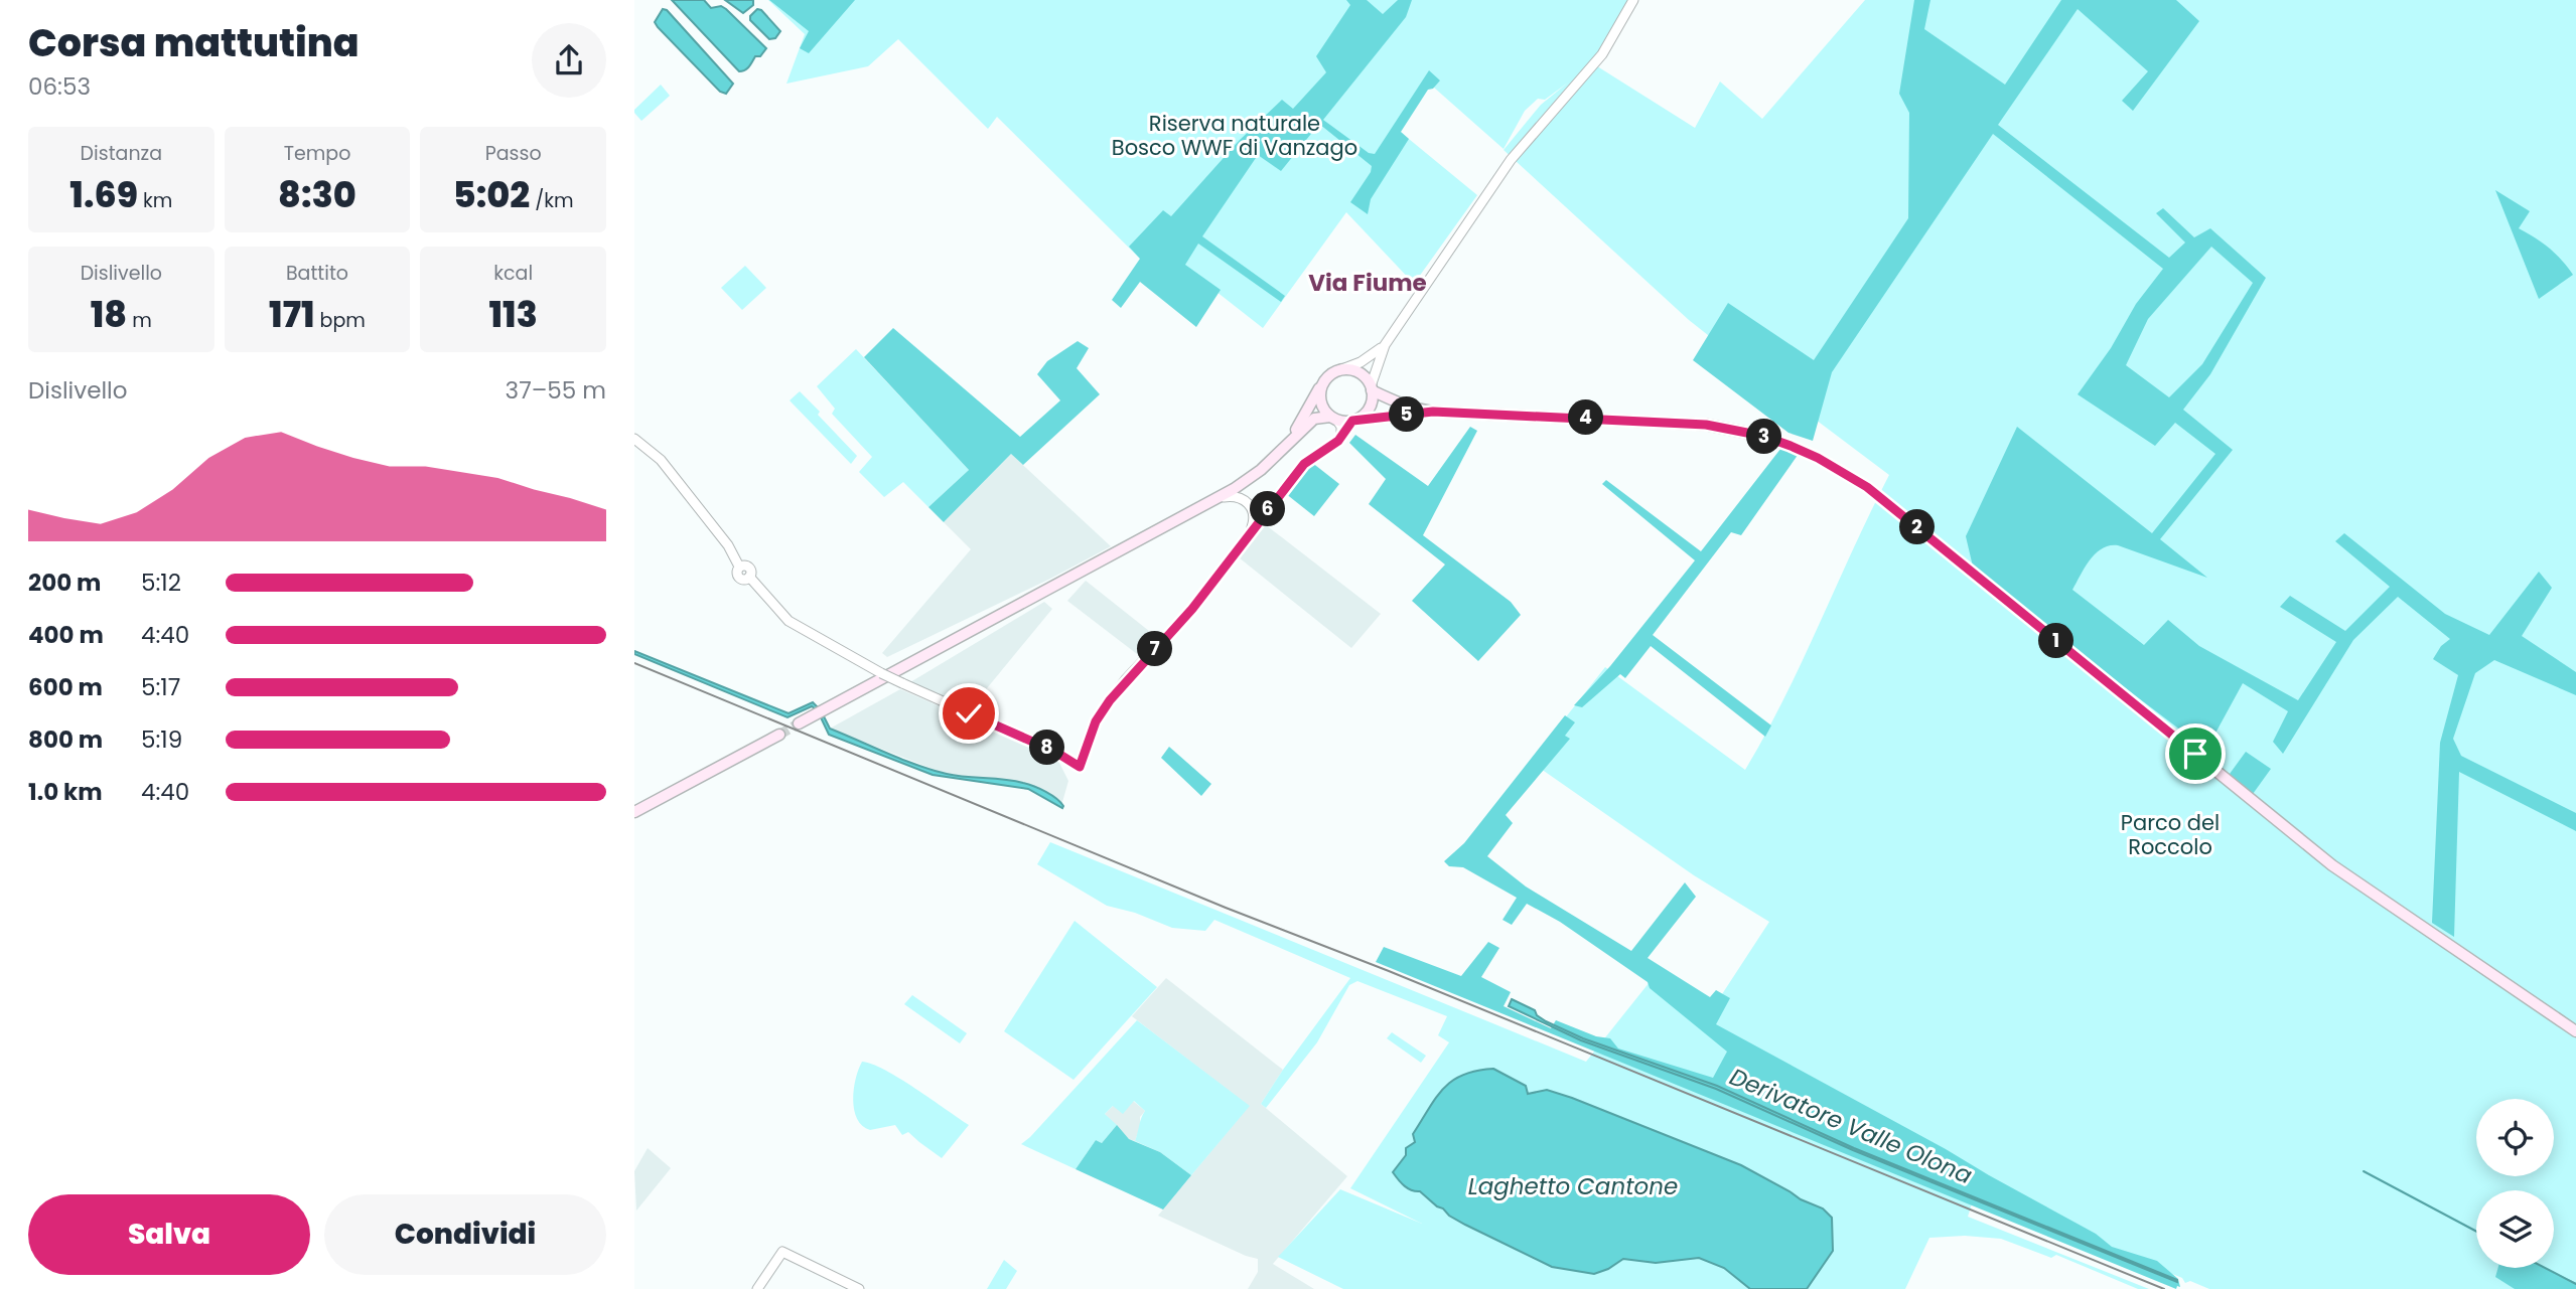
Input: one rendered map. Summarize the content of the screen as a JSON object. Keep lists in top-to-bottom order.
{
  "districts": ["Via Fiume"],
  "water": ["Derivatore Valle Olona", "Laghetto Cantone"],
  "parks": ["Riserva naturale Bosco WWF di Vanzago", "Parco del Roccolo"],
  "page": {
    "heading": ["Corsa mattutina", "06:53"],
    "stats": [
      ["Distanza", "1.69 km"],
      ["Tempo", "8:30"],
      ["Passo", "5:02 /km"],
      ["Dislivello", "18 m"],
      ["Battito", "171 bpm"],
      ["kcal", "113"]
    ],
    "chart": ["Dislivello", "37–55 m"],
    "pins": [
      "5",
      "4",
      "3",
      "6",
      "2",
      "1",
      "7",
      "8"
    ],
    "list": [
      {
        "name": "200 m",
        "note": "5:12"
      },
      {
        "name": "400 m",
        "note": "4:40"
      },
      {
        "name": "600 m",
        "note": "5:17"
      },
      {
        "name": "800 m",
        "note": "5:19"
      },
      {
        "name": "1.0 km",
        "note": "4:40"
      }
    ],
    "buttons": ["Salva", "Condividi"]
  }
}
